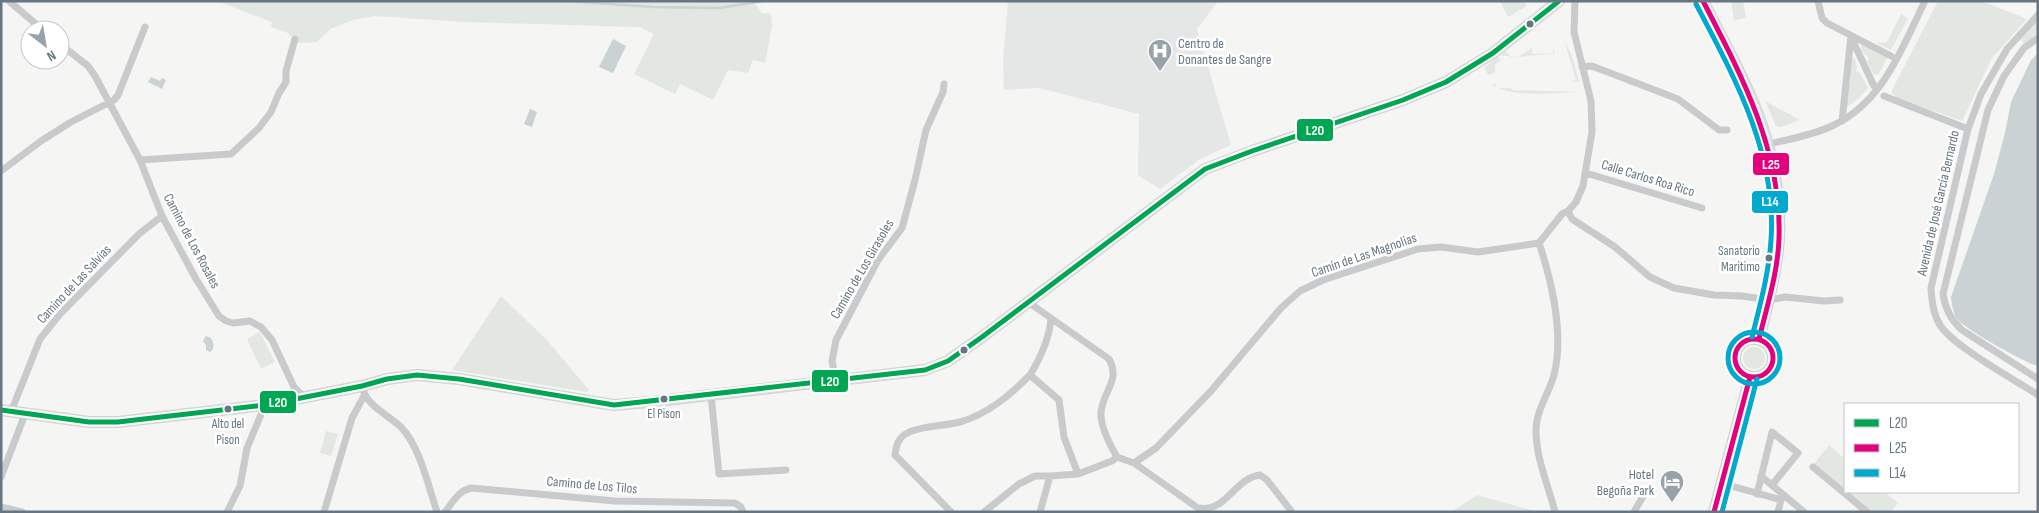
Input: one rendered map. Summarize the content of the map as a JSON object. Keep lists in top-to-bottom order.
{
  "streets": {
    "street": [
      "Calle Carlos Roa Rico",
      "Avenida de José García Bernardo",
      "Camino de Los Rosales",
      "Camín de Las Magnolias",
      "Camino de Los Girasoles",
      "Camino de Las Salvias",
      "Camino de Los Tilos"
    ]
  },
  "crossings": [
    ["Camino de Los Rosales", "Camino de Las Salvias"]
  ],
  "places": {
    "hospital": ["Centro de Donantes de Sangre"],
    "other": ["Sanatorio Maritimo", "El Pison", "Alto del Pison"],
    "hotel": ["Hotel Begoña Park"]
  },
  "lines": ["transit line L20", "transit line L25", "transit line L14"],
  "legend": ["L20", "L25", "L14"],
  "north": "bottom right"
}
